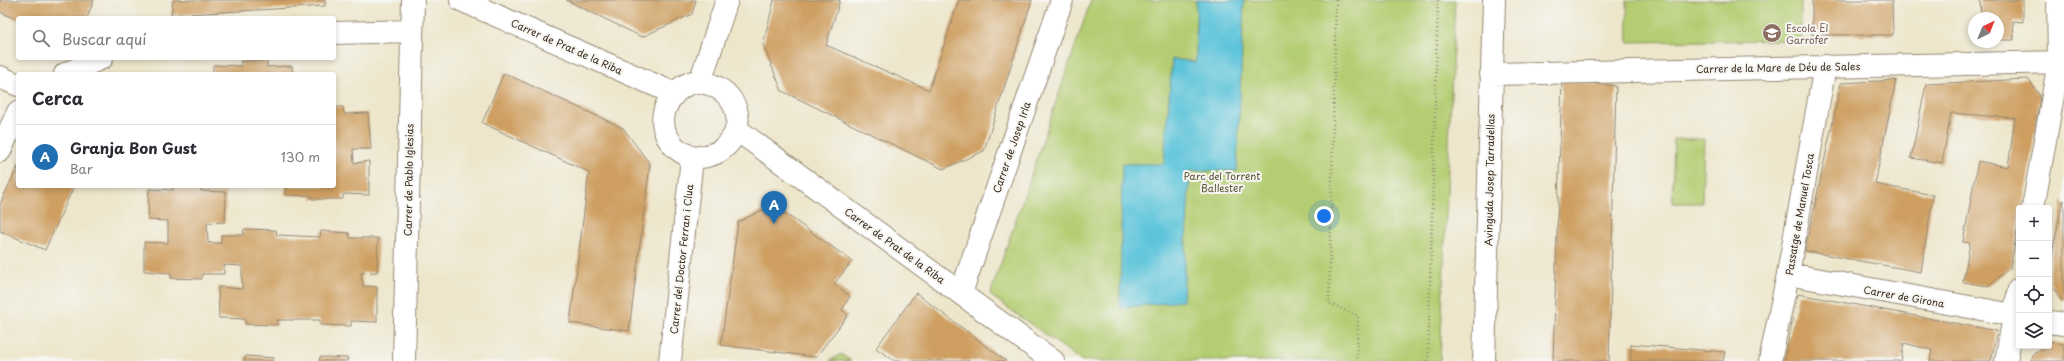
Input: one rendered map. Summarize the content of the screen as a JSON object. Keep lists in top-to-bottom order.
{
  "streets": {
    "street": [
      "Carrer de Prat de la Riba",
      "Carrer de la Mare de Déu de Sales",
      "Carrer de Josep Irla",
      "Carrer de Pablo Iglesias",
      "Avinguda Josep Tarradellas",
      "Passatge de Manuel Tosca",
      "Carrer del Doctor Ferran i Clua",
      "Carrer de Girona"
    ]
  },
  "crossings": [
    ["Carrer de Prat de la Riba", "Carrer de Josep Irla"],
    ["Carrer de Prat de la Riba", "Carrer del Doctor Ferran i Clua"],
    ["Carrer de la Mare de Déu de Sales", "Avinguda Josep Tarradellas"],
    ["Carrer de la Mare de Déu de Sales", "Passatge de Manuel Tosca"],
    ["Passatge de Manuel Tosca", "Carrer de Girona"]
  ],
  "parks": ["Parc del Torrent Ballester"],
  "places": {
    "school or university": ["Escola El Garrofer"]
  },
  "north": "top right",
  "page": {
    "search": "Buscar aquí",
    "heading": "Cerca",
    "list": [
      {
        "mark": "A",
        "name": "Granja Bon Gust",
        "note": "Bar",
        "value": "130 m"
      }
    ],
    "pins": "A",
    "map_buttons": ["+", "−"]
  }
}
